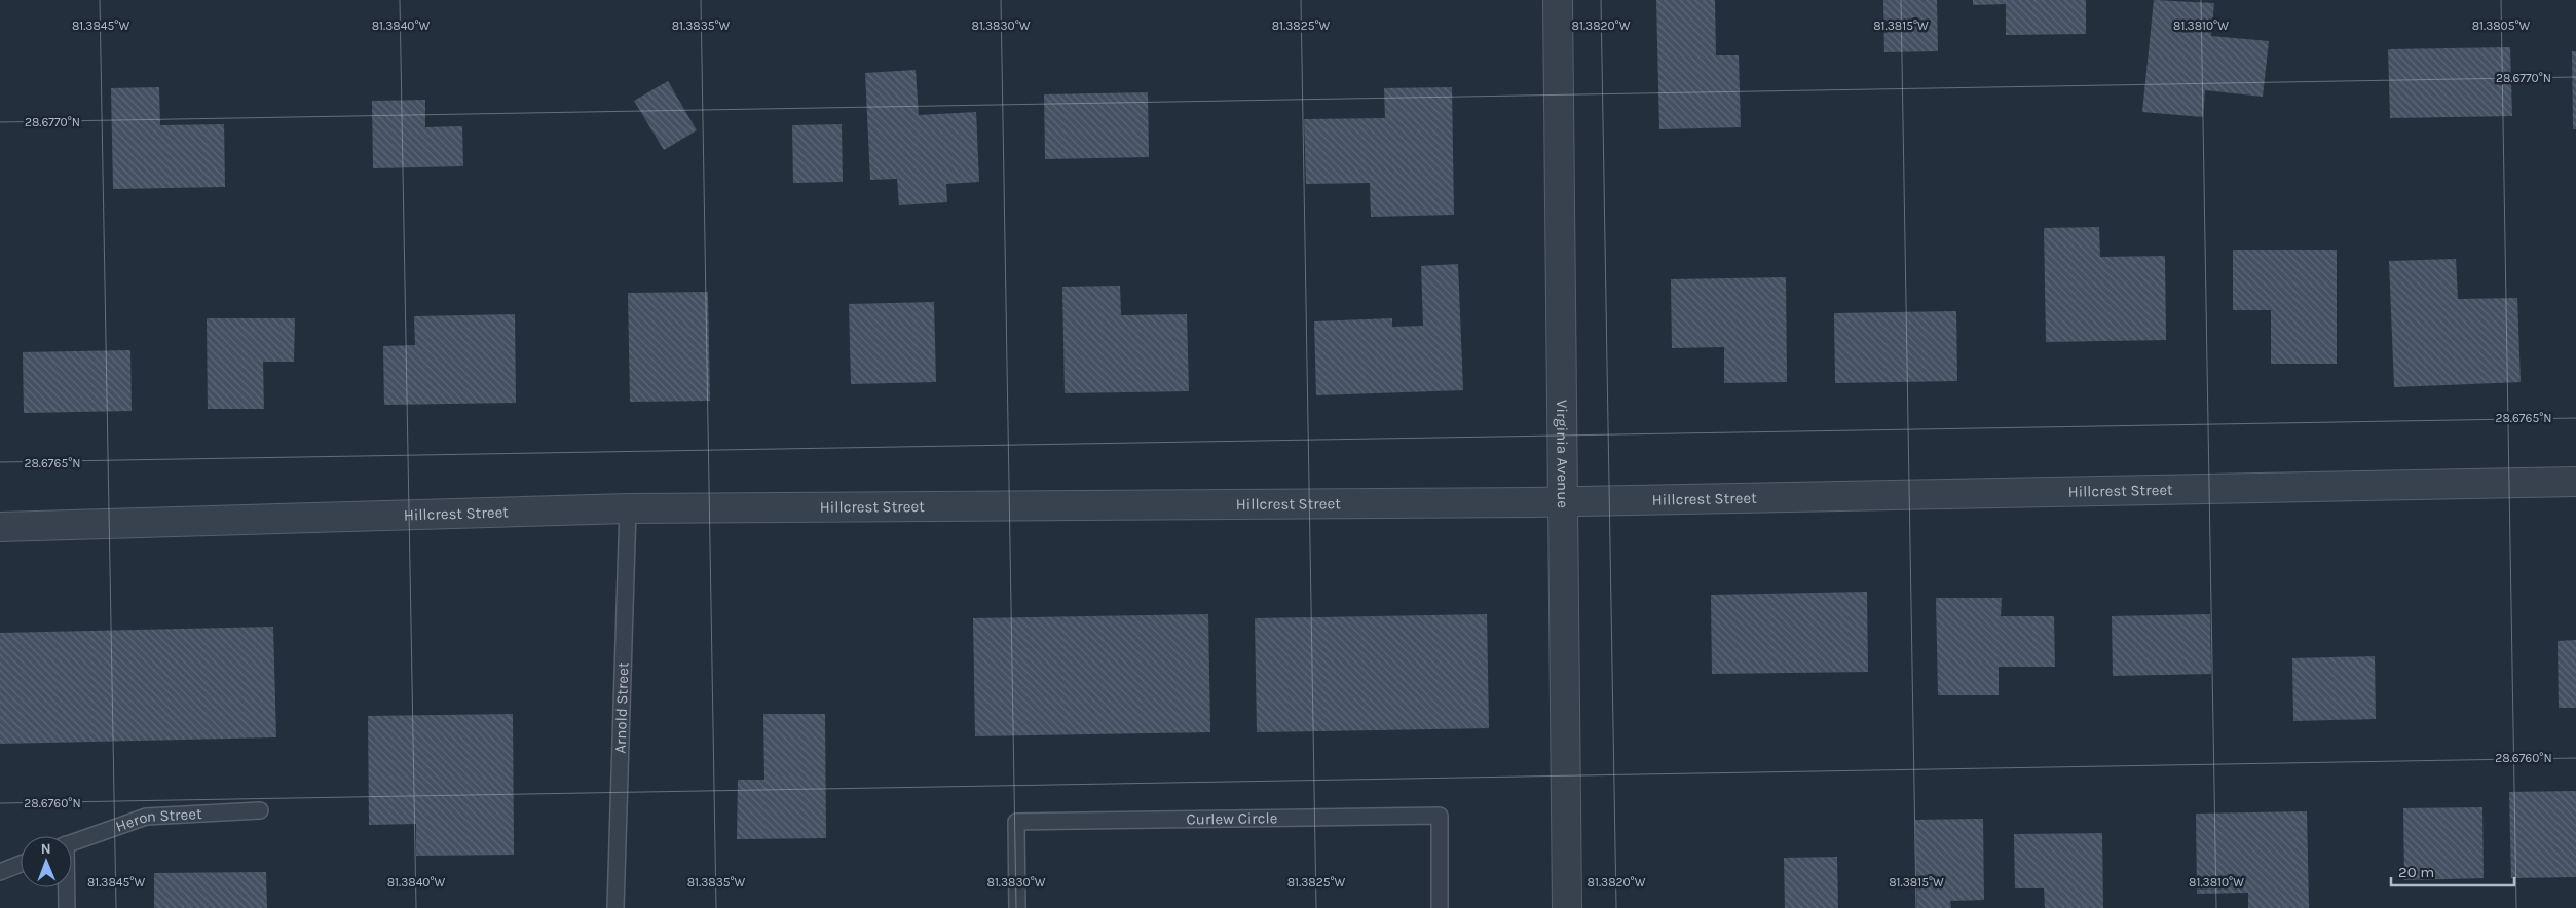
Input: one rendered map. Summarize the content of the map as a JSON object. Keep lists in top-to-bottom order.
{
  "streets": {
    "street": ["Virginia Avenue", "Hillcrest Street"],
    "lane": ["Arnold Street", "Curlew Circle", "Heron Street"]
  },
  "crossings": [
    ["Virginia Avenue", "Hillcrest Street"],
    ["Hillcrest Street", "Arnold Street"]
  ],
  "scale_bar": "20 m",
  "north": "top",
  "coordinates": [
    "81.3845°W",
    "81.3840°W",
    "81.3835°W",
    "81.3830°W",
    "81.3825°W",
    "81.3820°W",
    "81.3815°W",
    "81.3810°W",
    "81.3805°W",
    "28.6770°N",
    "28.6765°N",
    "28.6760°N"
  ]
}
